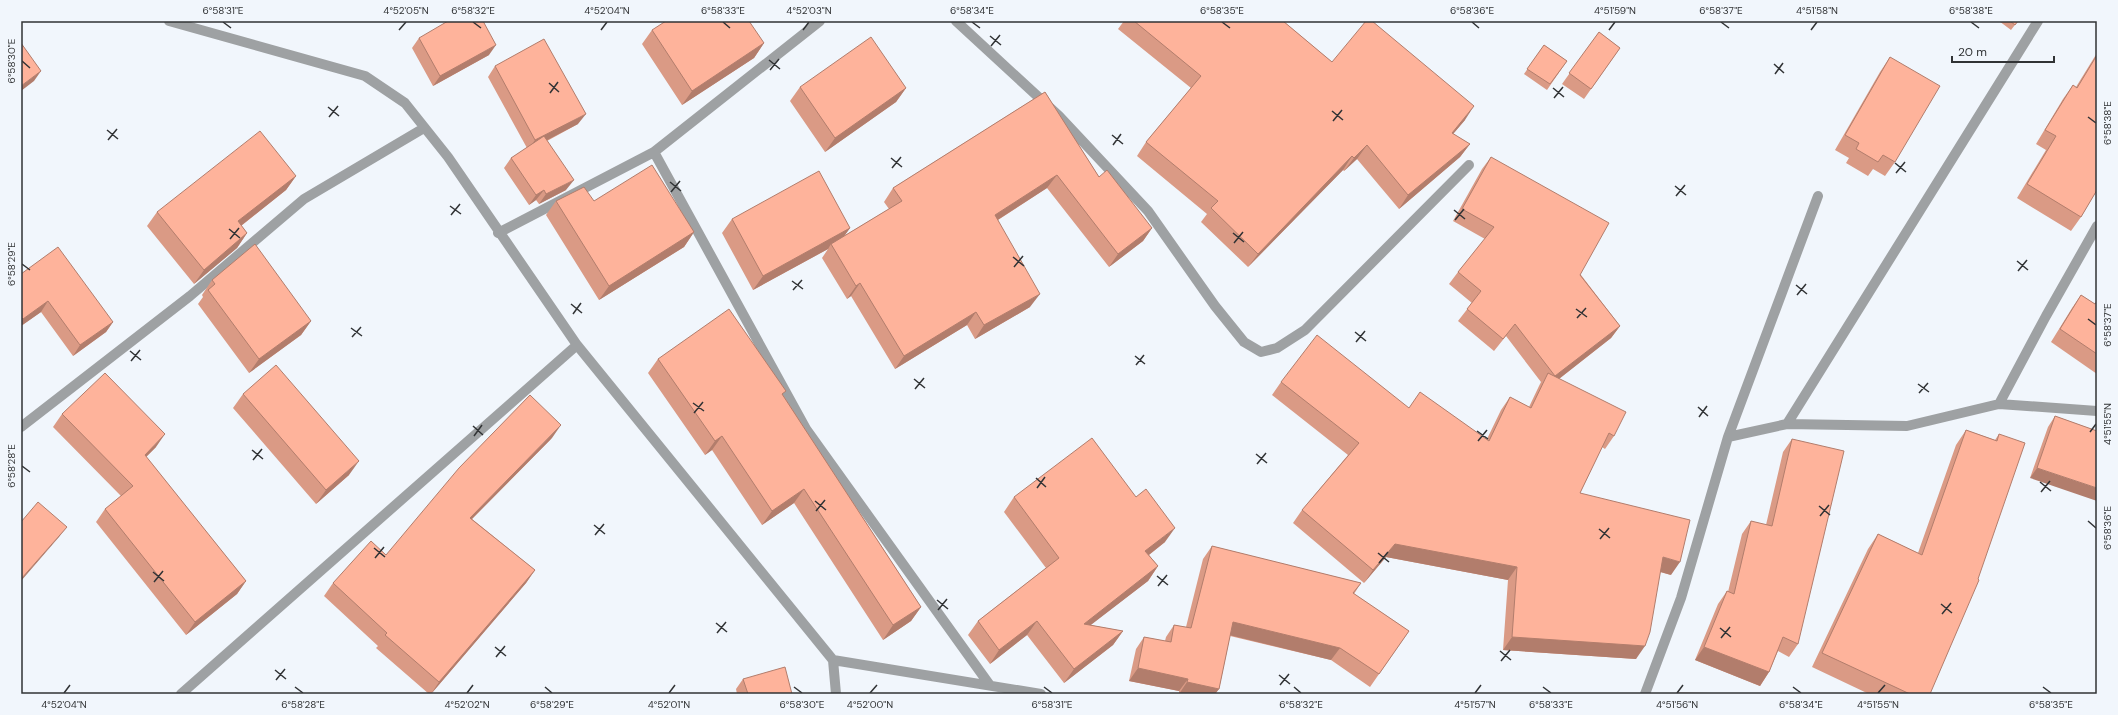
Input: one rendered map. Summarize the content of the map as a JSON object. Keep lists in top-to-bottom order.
{
  "scale_bar": "20 m",
  "coordinates": [
    "6°58'31\"E",
    "4°52'05\"N",
    "6°58'32\"E",
    "4°52'04\"N",
    "6°58'33\"E",
    "4°52'03\"N",
    "6°58'34\"E",
    "6°58'35\"E",
    "6°58'36\"E",
    "4°51'59\"N",
    "6°58'37\"E",
    "4°51'58\"N",
    "6°58'38\"E",
    "6°58'30\"E",
    "6°58'29\"E",
    "4°51'55\"N",
    "6°58'28\"E",
    "4°52'02\"N",
    "4°52'01\"N",
    "4°52'00\"N",
    "4°51'57\"N",
    "4°51'56\"N"
  ]
}
